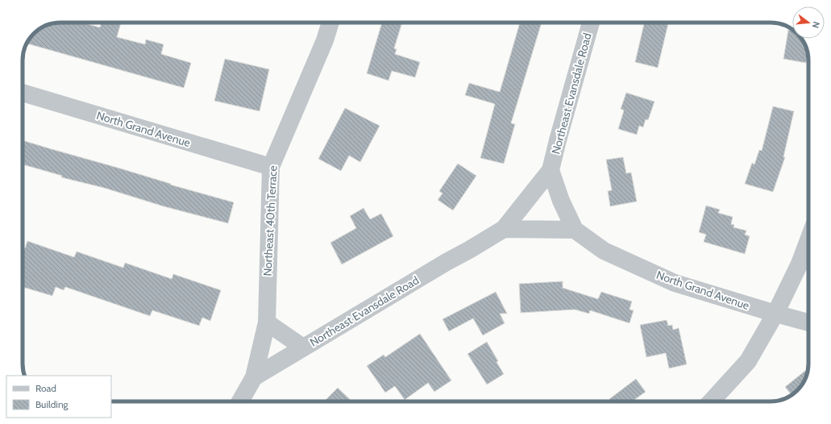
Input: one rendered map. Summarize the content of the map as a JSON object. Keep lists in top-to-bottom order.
{
  "streets": {
    "street": ["Northeast Evansdale Road", "North Grand Avenue", "Northeast 40th Terrace"]
  },
  "crossings": [
    ["Northeast Evansdale Road", "Northeast 40th Terrace"],
    ["North Grand Avenue", "Northeast 40th Terrace"]
  ],
  "legend": ["Road", "Building"],
  "north": "right"
}
